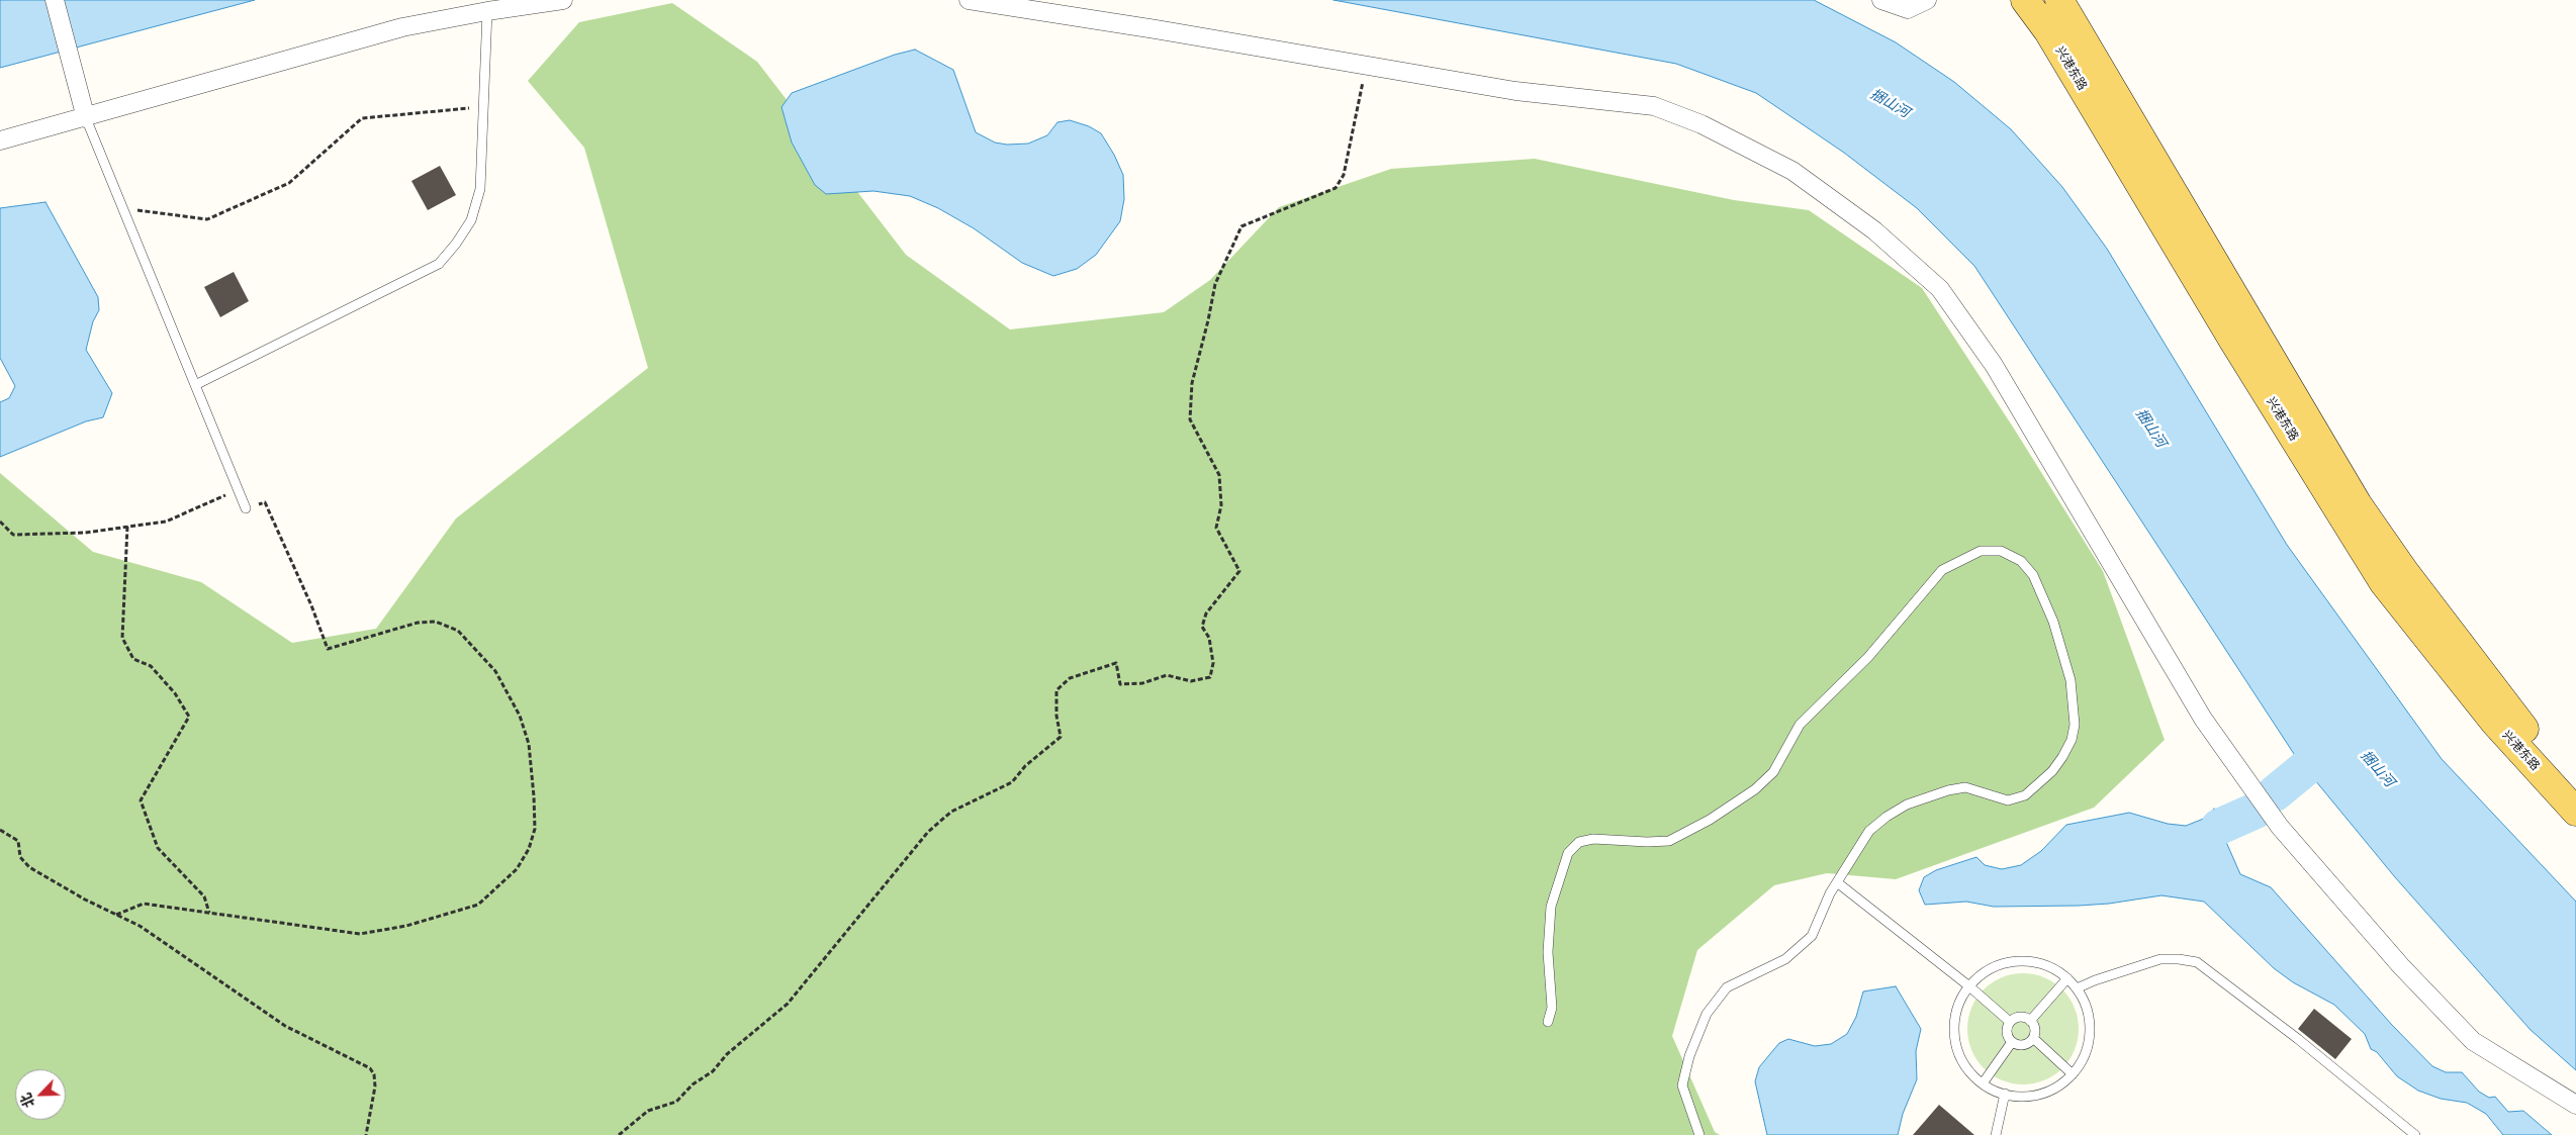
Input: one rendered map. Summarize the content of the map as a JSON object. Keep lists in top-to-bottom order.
{
  "streets": {
    "main road": ["兴港东路"]
  },
  "water": ["捆山河"],
  "north": "bottom left"
}
